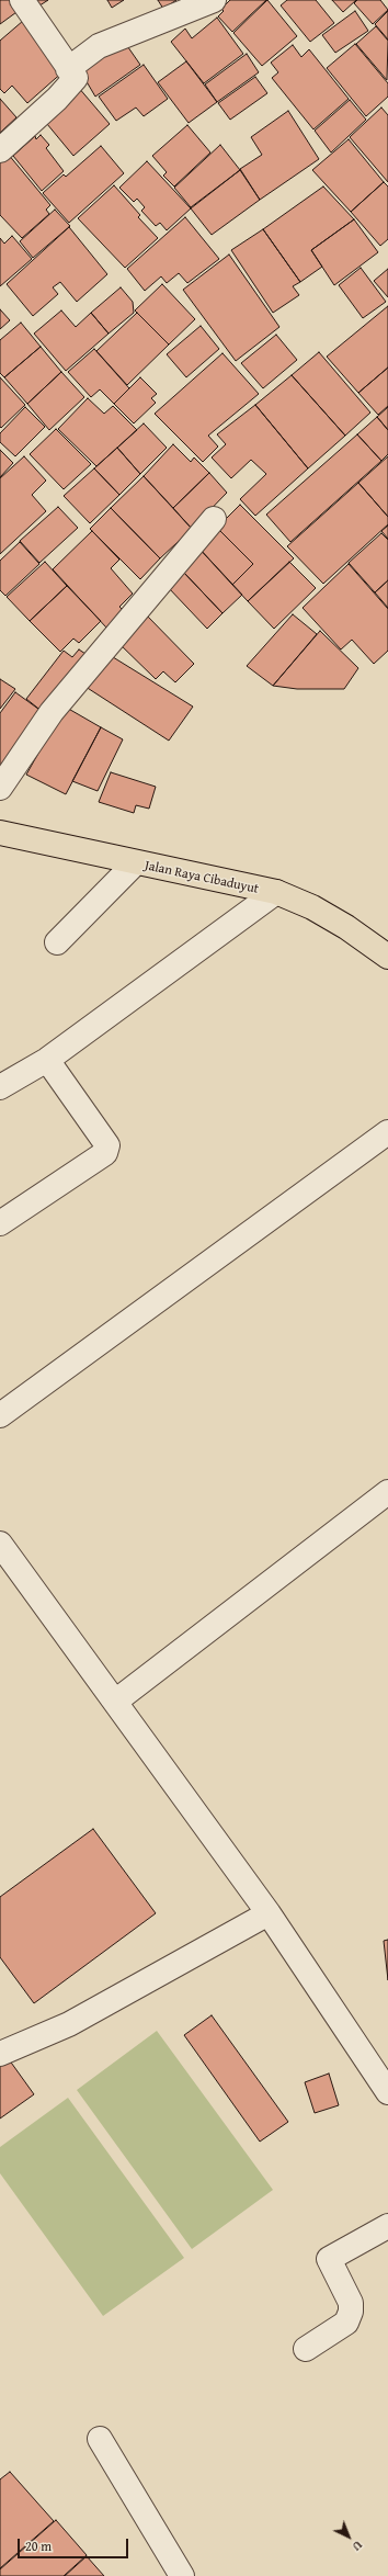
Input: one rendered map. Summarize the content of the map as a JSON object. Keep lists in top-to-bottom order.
{
  "streets": {
    "main road": ["Jalan Raya Cibaduyut"]
  },
  "scale_bar": "20 m",
  "north": "bottom right"
}
